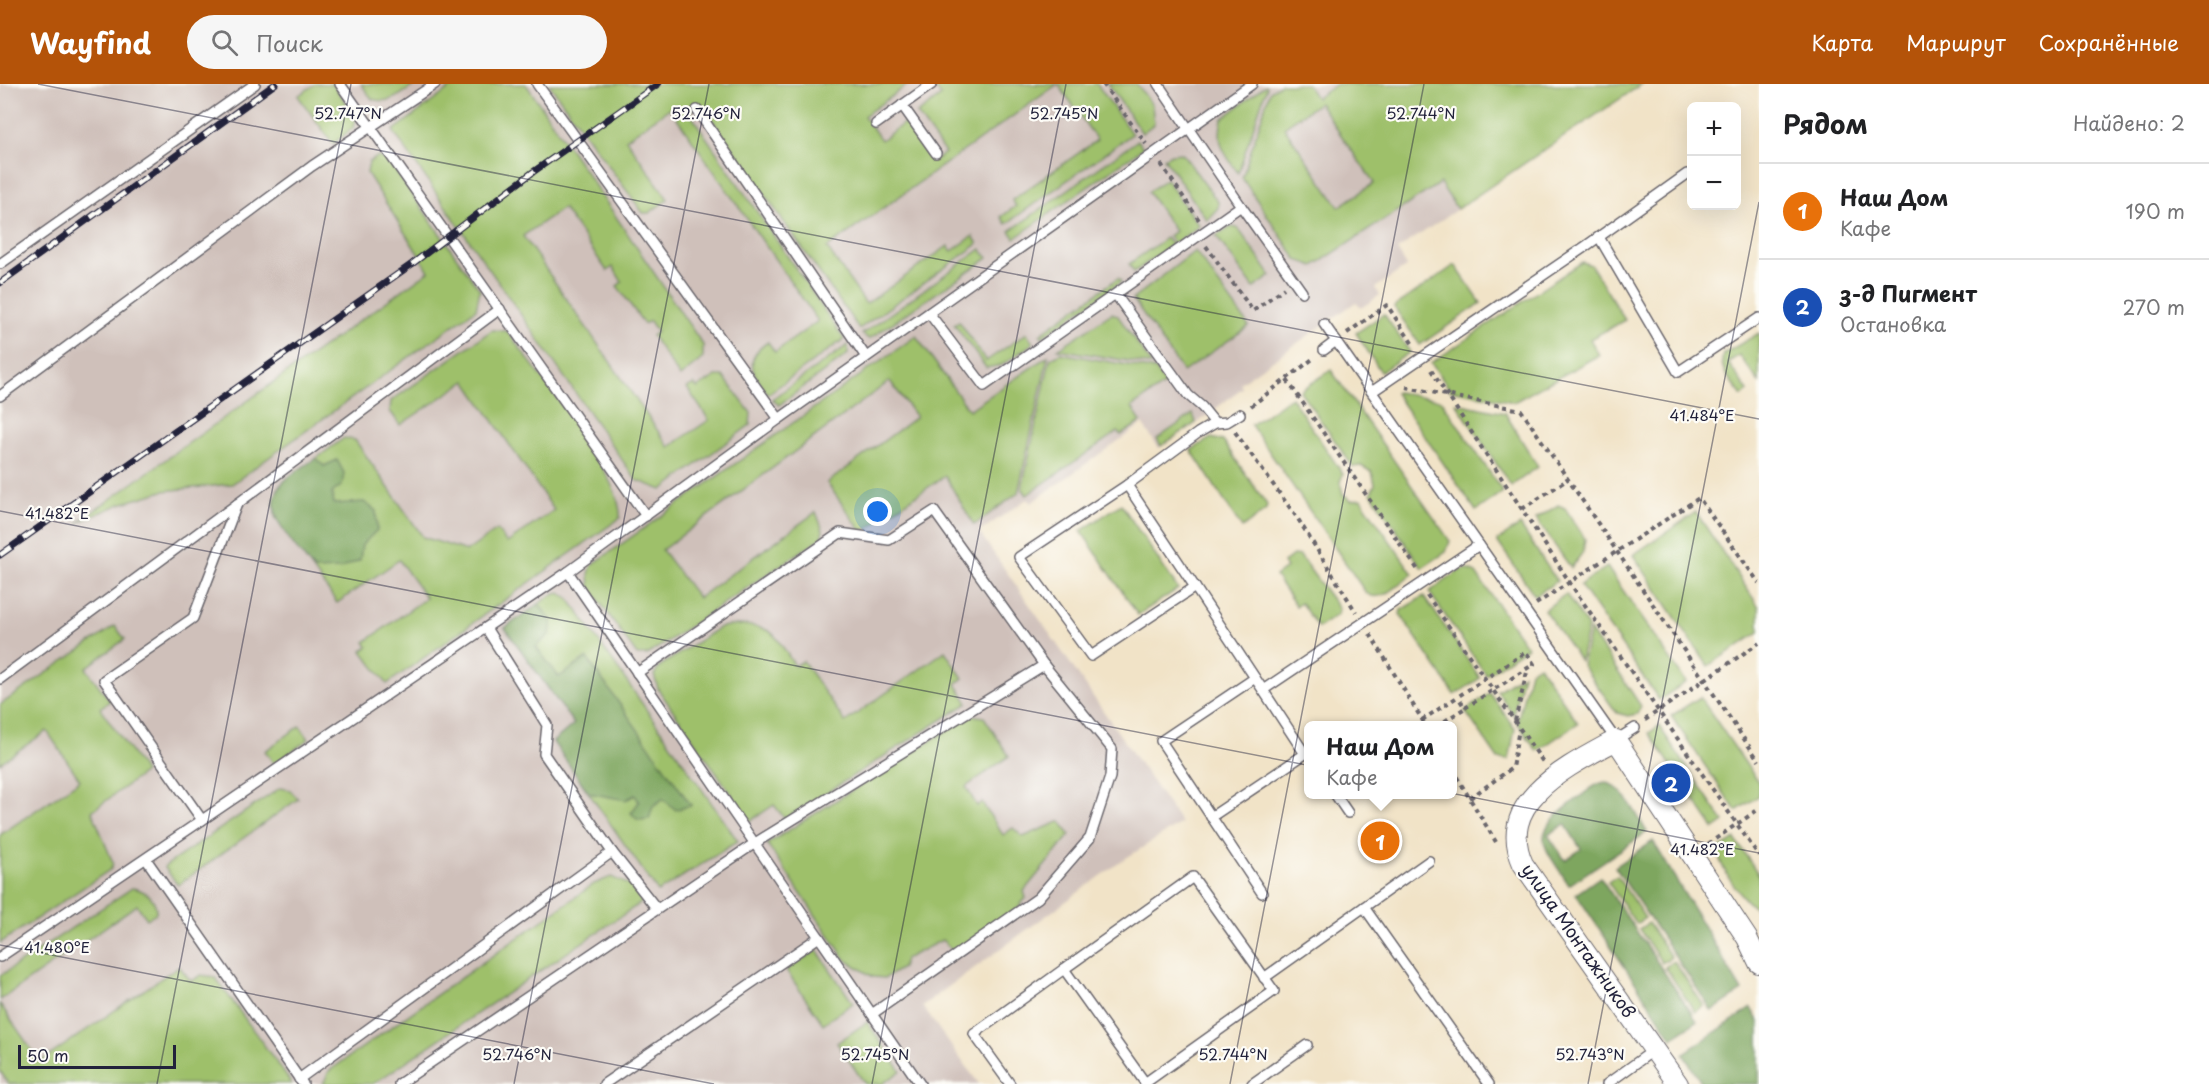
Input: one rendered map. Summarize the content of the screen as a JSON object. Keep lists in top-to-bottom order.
{
  "streets": {
    "street": ["улица Монтажников"]
  },
  "scale_bar": "50 m",
  "page": {
    "header": "Wayfind",
    "search": "Поиск",
    "nav": ["Карта", "Маршрут", "Сохранённые"],
    "heading": ["Рядом", "Найдено: 2"],
    "map_buttons": ["+", "−"],
    "list": [
      {
        "mark": "1",
        "name": "Наш Дом",
        "note": "Кафе",
        "value": "190 m"
      },
      {
        "mark": "2",
        "name": "з-д Пигмент",
        "note": "Остановка",
        "value": "270 m"
      }
    ],
    "popup": ["Наш Дом", "Кафе"],
    "pins": ["2", "1"],
    "scale": "50 m"
  },
  "coordinates": [
    "52.747°N",
    "52.746°N",
    "52.745°N",
    "52.744°N",
    "41.484°E",
    "41.482°E",
    "41.480°E",
    "52.743°N"
  ]
}
